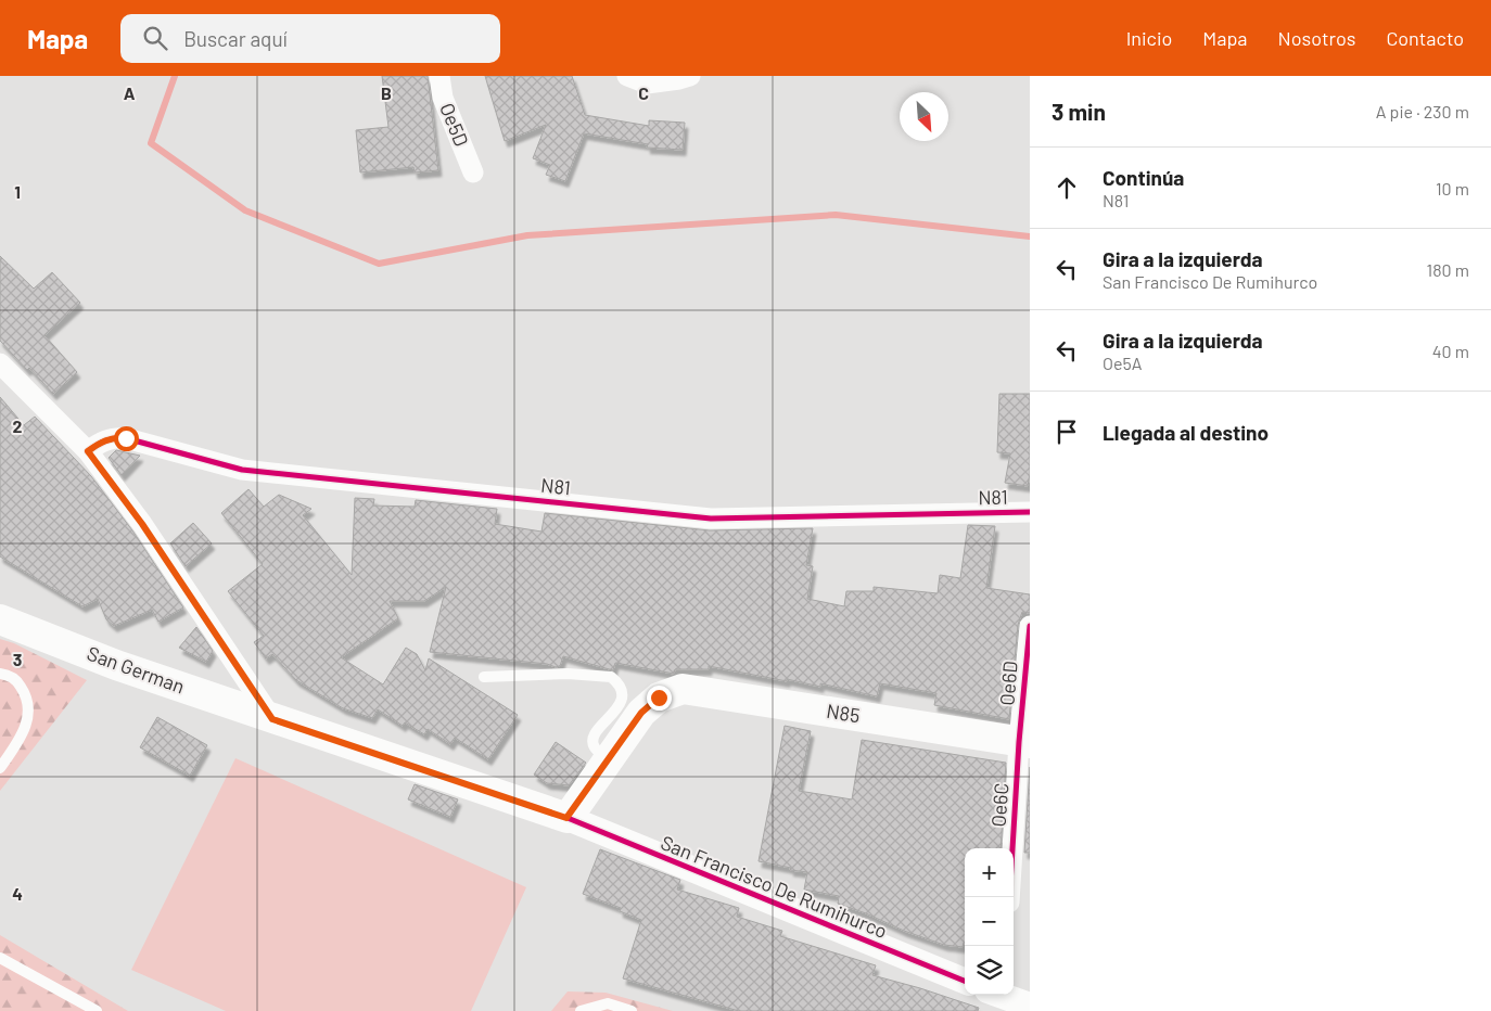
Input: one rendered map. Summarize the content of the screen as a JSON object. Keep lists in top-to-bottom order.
{
  "streets": {
    "main road": ["San German", "N85", "San Francisco De Rumihurco"],
    "street": [
      "Oe5D",
      "N81",
      "Oe6D",
      "Oe6C"
    ]
  },
  "crossings": [
    ["San German", "San Francisco De Rumihurco"],
    ["Oe6D", "N85"],
    ["Oe6D", "Oe6C"],
    ["N85", "Oe6C"]
  ],
  "north": "bottom right",
  "page": {
    "header": "Mapa",
    "search": "Buscar aquí",
    "nav": [
      "Inicio",
      "Mapa",
      "Nosotros",
      "Contacto"
    ],
    "heading": ["3 min", "A pie · 230 m"],
    "list": [
      ["Continúa", "N81", "10 m"],
      ["Gira a la izquierda", "San Francisco De Rumihurco", "180 m"],
      ["Gira a la izquierda", "Oe5A", "40 m"],
      "Llegada al destino"
    ],
    "map_buttons": ["+", "−"]
  },
  "grid": {
    "columns": ["A", "B", "C"],
    "rows": [
      "1",
      "2",
      "3",
      "4"
    ]
  }
}
